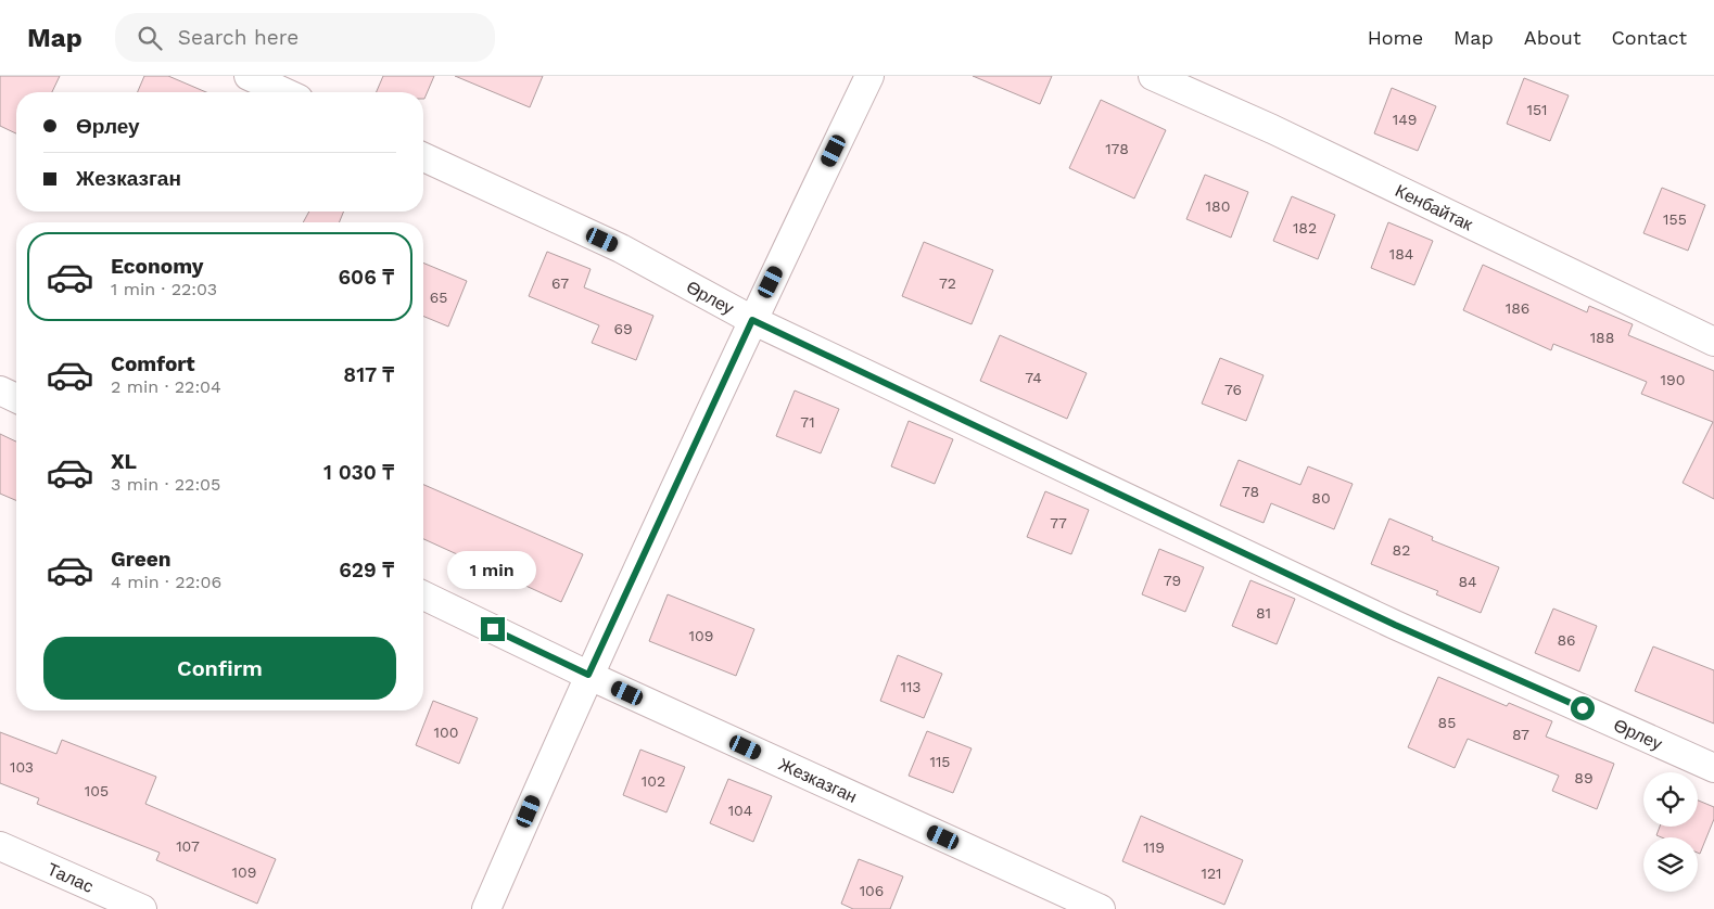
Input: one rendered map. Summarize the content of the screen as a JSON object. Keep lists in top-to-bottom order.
{
  "streets": {
    "street": [
      "Кенбайтак",
      "Өрлеу",
      "Жезказган",
      "Талас"
    ]
  },
  "house_numbers": [
    "151",
    "149",
    "178",
    "180",
    "155",
    "182",
    "184",
    "67",
    "72",
    "65",
    "186",
    "69",
    "188",
    "74",
    "190",
    "76",
    "71",
    "78",
    "80",
    "77",
    "82",
    "79",
    "84",
    "81",
    "109",
    "86",
    "113",
    "85",
    "100",
    "87",
    "115",
    "103",
    "89",
    "102",
    "105",
    "104",
    "107",
    "119",
    "109",
    "121",
    "106"
  ],
  "page": {
    "header": "Map",
    "search": "Search here",
    "nav": [
      "Home",
      "Map",
      "About",
      "Contact"
    ],
    "banner": ["Өрлеу", "Жезказган"],
    "list": [
      {
        "name": "Economy",
        "note": "1 min · 22:03",
        "value": "606 ₸"
      },
      {
        "name": "Comfort",
        "note": "2 min · 22:04",
        "value": "817 ₸"
      },
      {
        "name": "XL",
        "note": "3 min · 22:05",
        "value": "1 030 ₸"
      },
      {
        "name": "Green",
        "note": "4 min · 22:06",
        "value": "629 ₸"
      }
    ],
    "bubble": "1 min",
    "buttons": "Confirm"
  }
}
